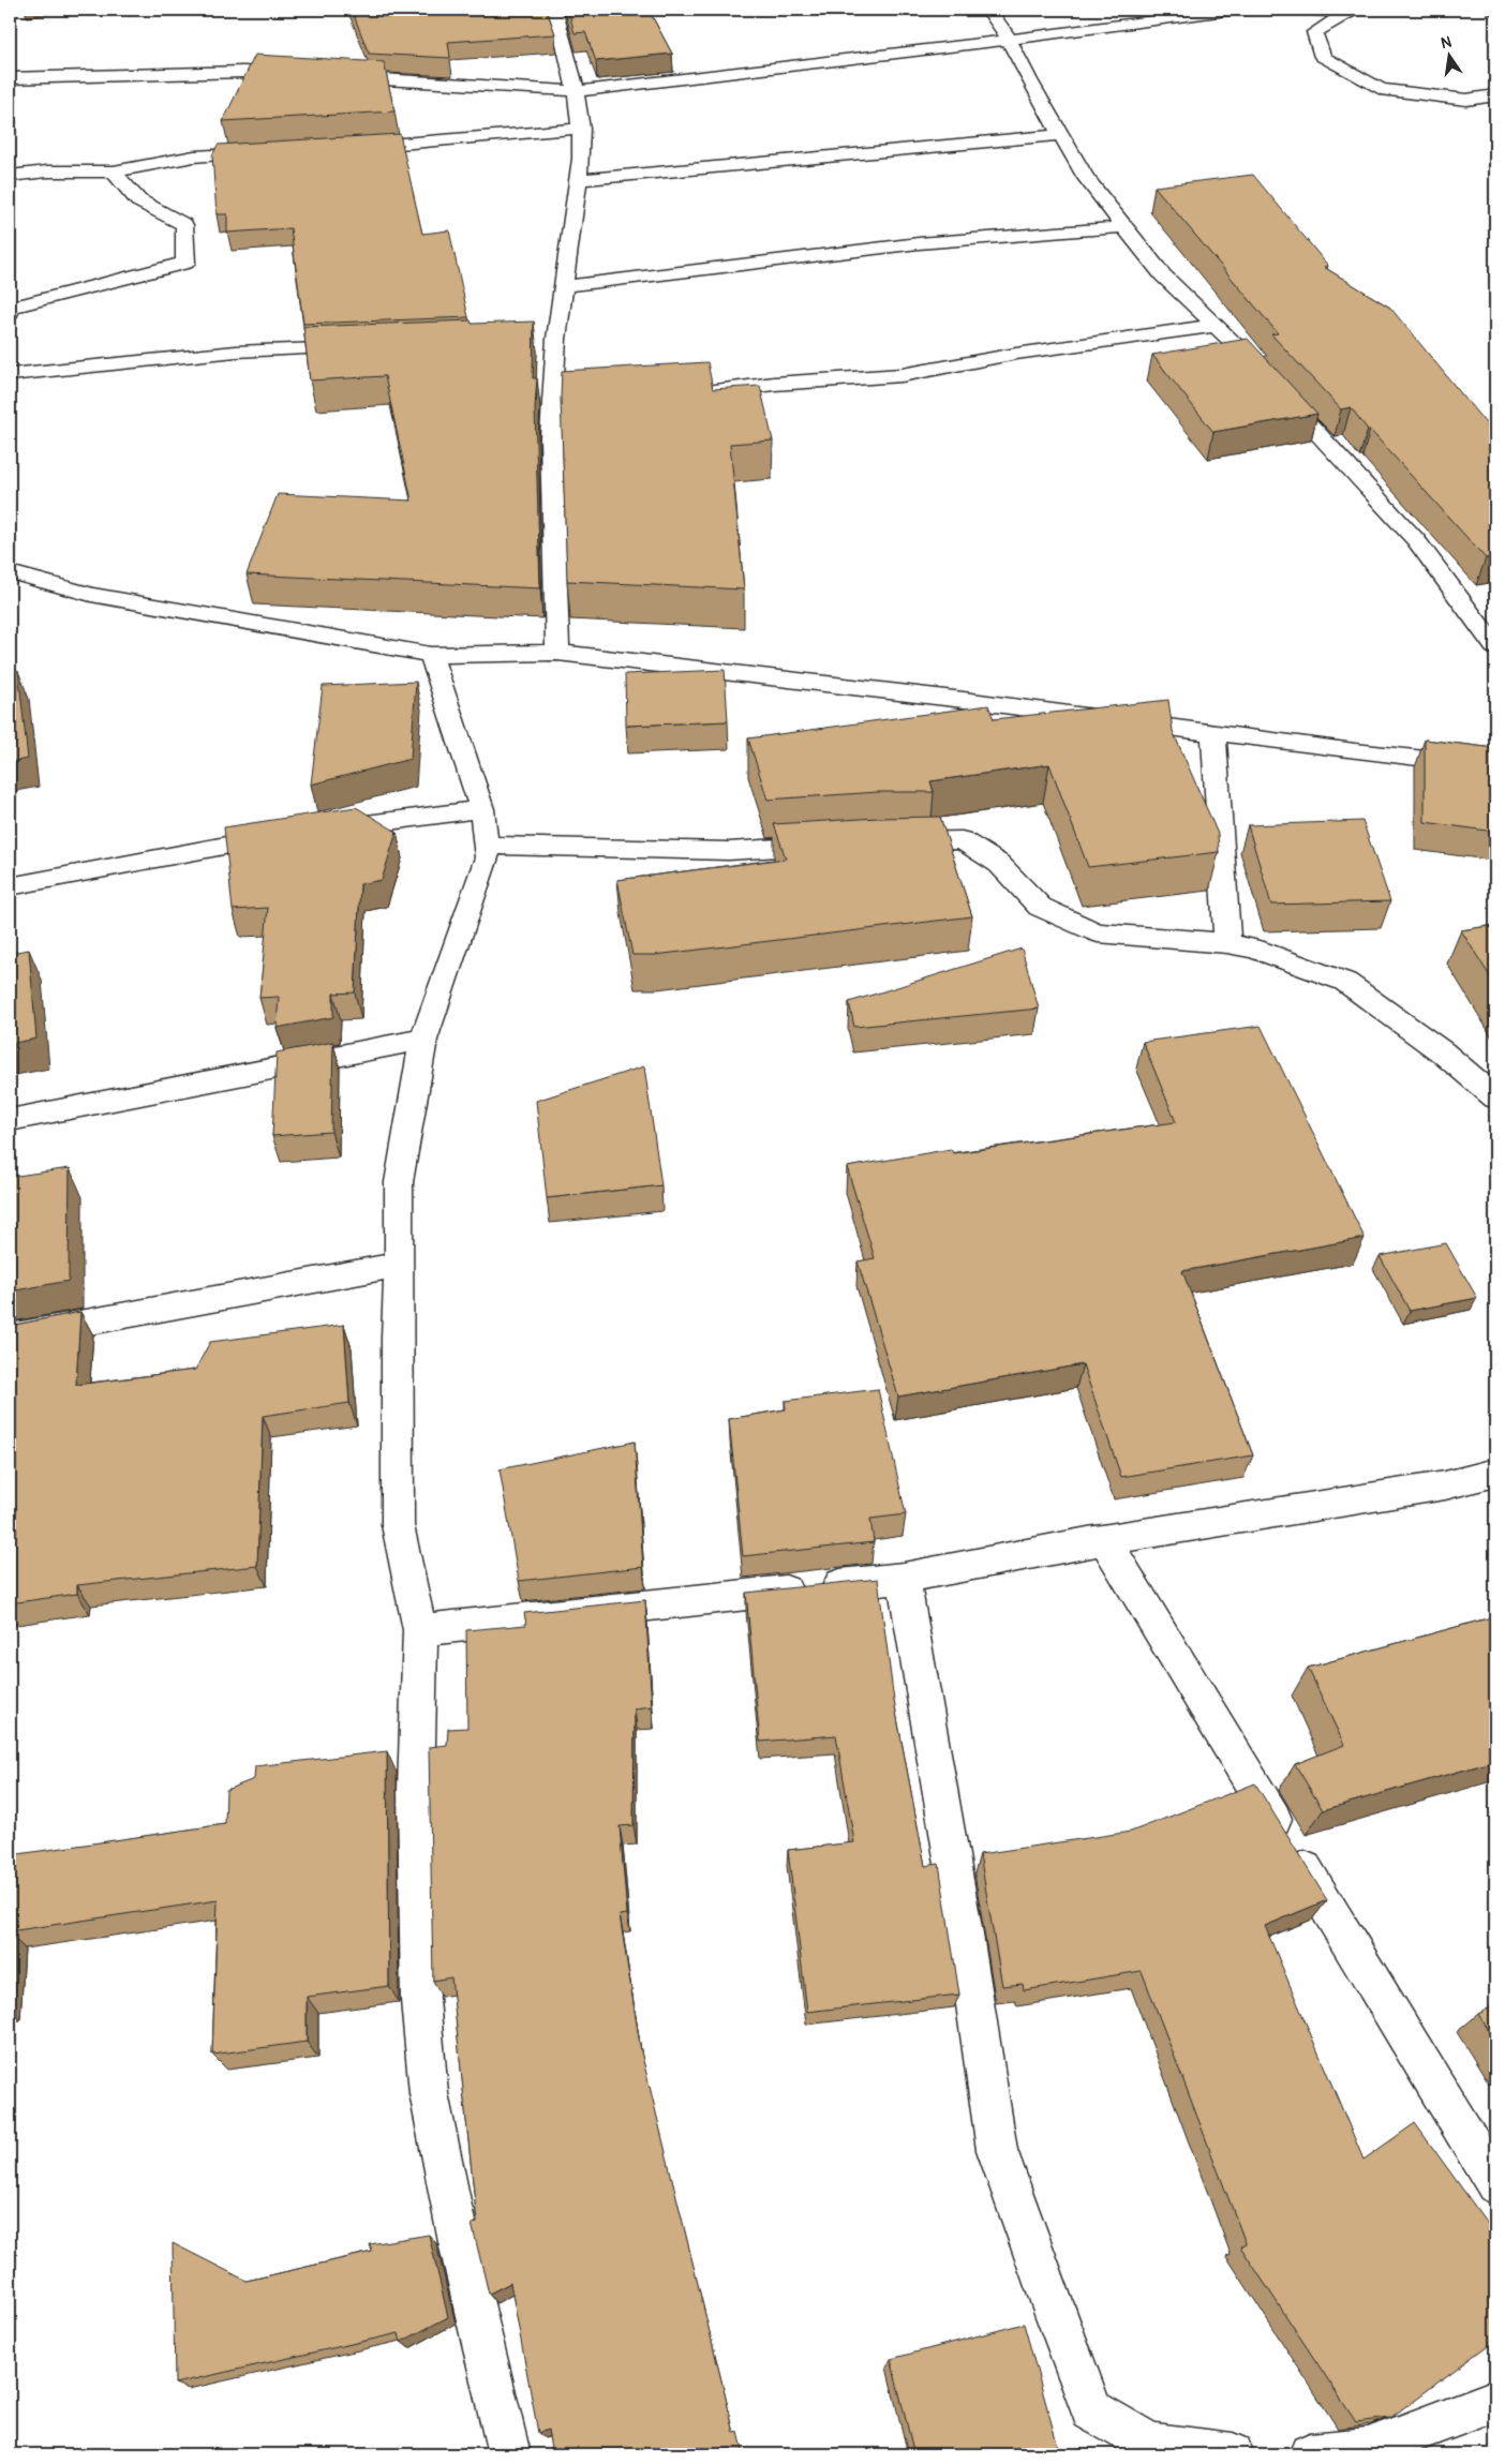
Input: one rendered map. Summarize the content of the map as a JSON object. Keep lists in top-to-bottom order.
{
  "north": "top"
}
